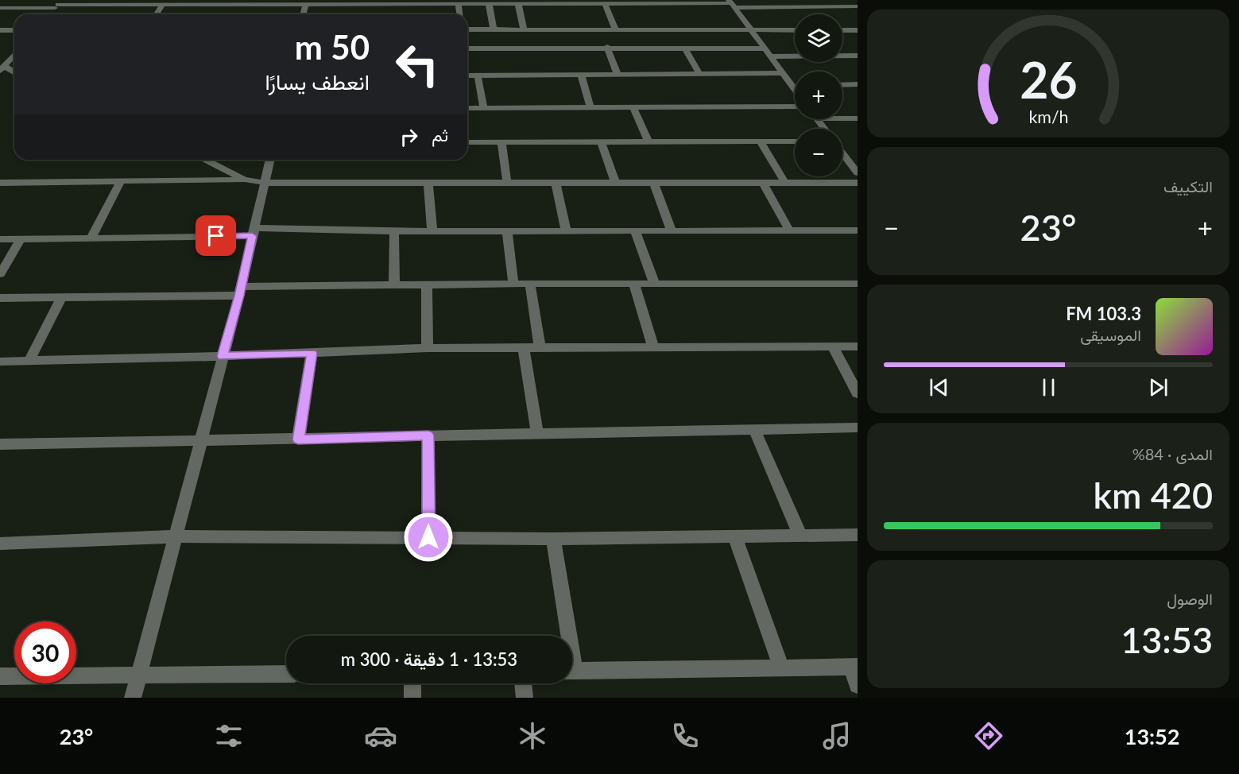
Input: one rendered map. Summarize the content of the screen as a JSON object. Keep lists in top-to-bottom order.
{
  "page": {
    "map_buttons": ["+", "−"],
    "turn": ["50 m", "انعطف يسارًا"],
    "then": "ثم",
    "tile": [
      "التكييف",
      ["المدى · 84%", "420 km"],
      ["الوصول", "13:53"]
    ],
    "heat": ["−", "23°", "+"],
    "song": ["103.3 FM", "الموسيقى"],
    "limit": "30",
    "trip": "13:53 · 1 دقيقة · 300 m",
    "tabs": ["13:52", "23°"],
    "gauge": ["26", "km/h"]
  }
}
